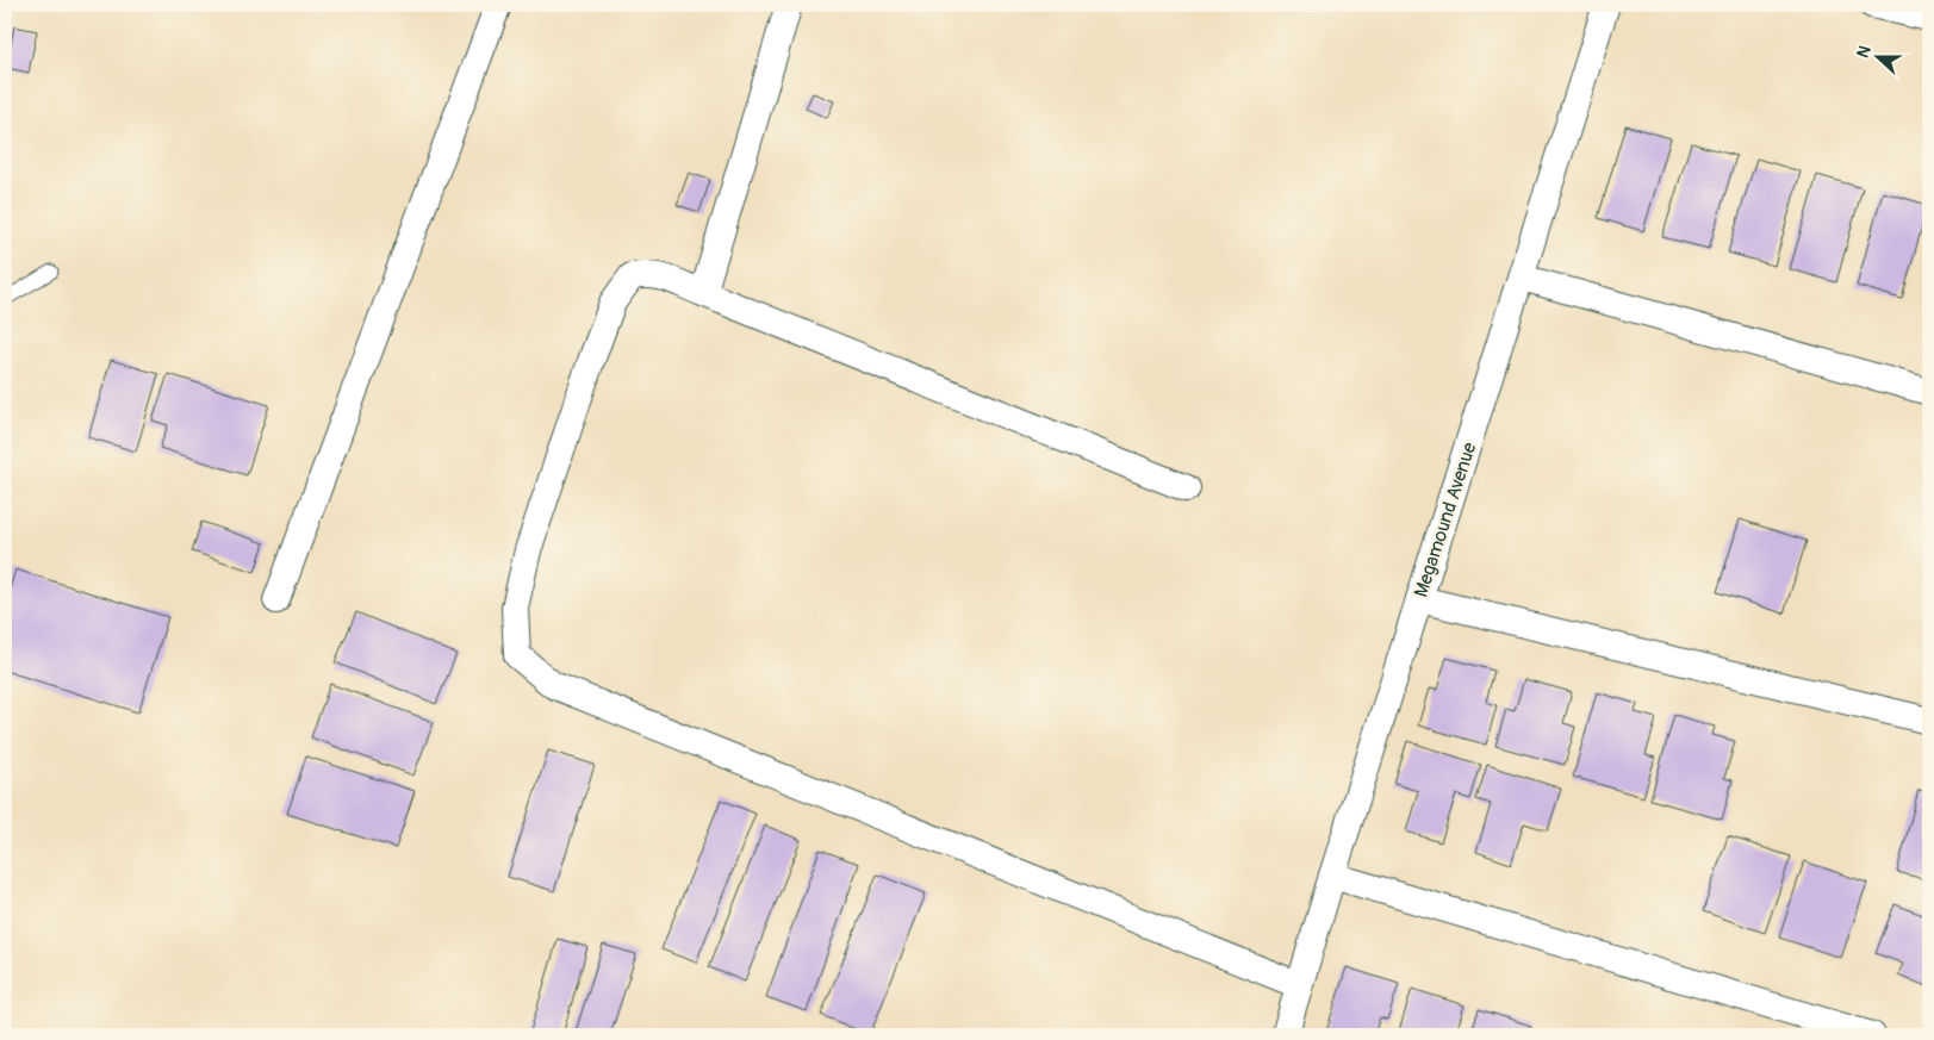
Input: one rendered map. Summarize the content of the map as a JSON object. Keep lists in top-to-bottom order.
{
  "streets": {
    "street": ["Megamound Avenue"]
  },
  "north": "left"
}
